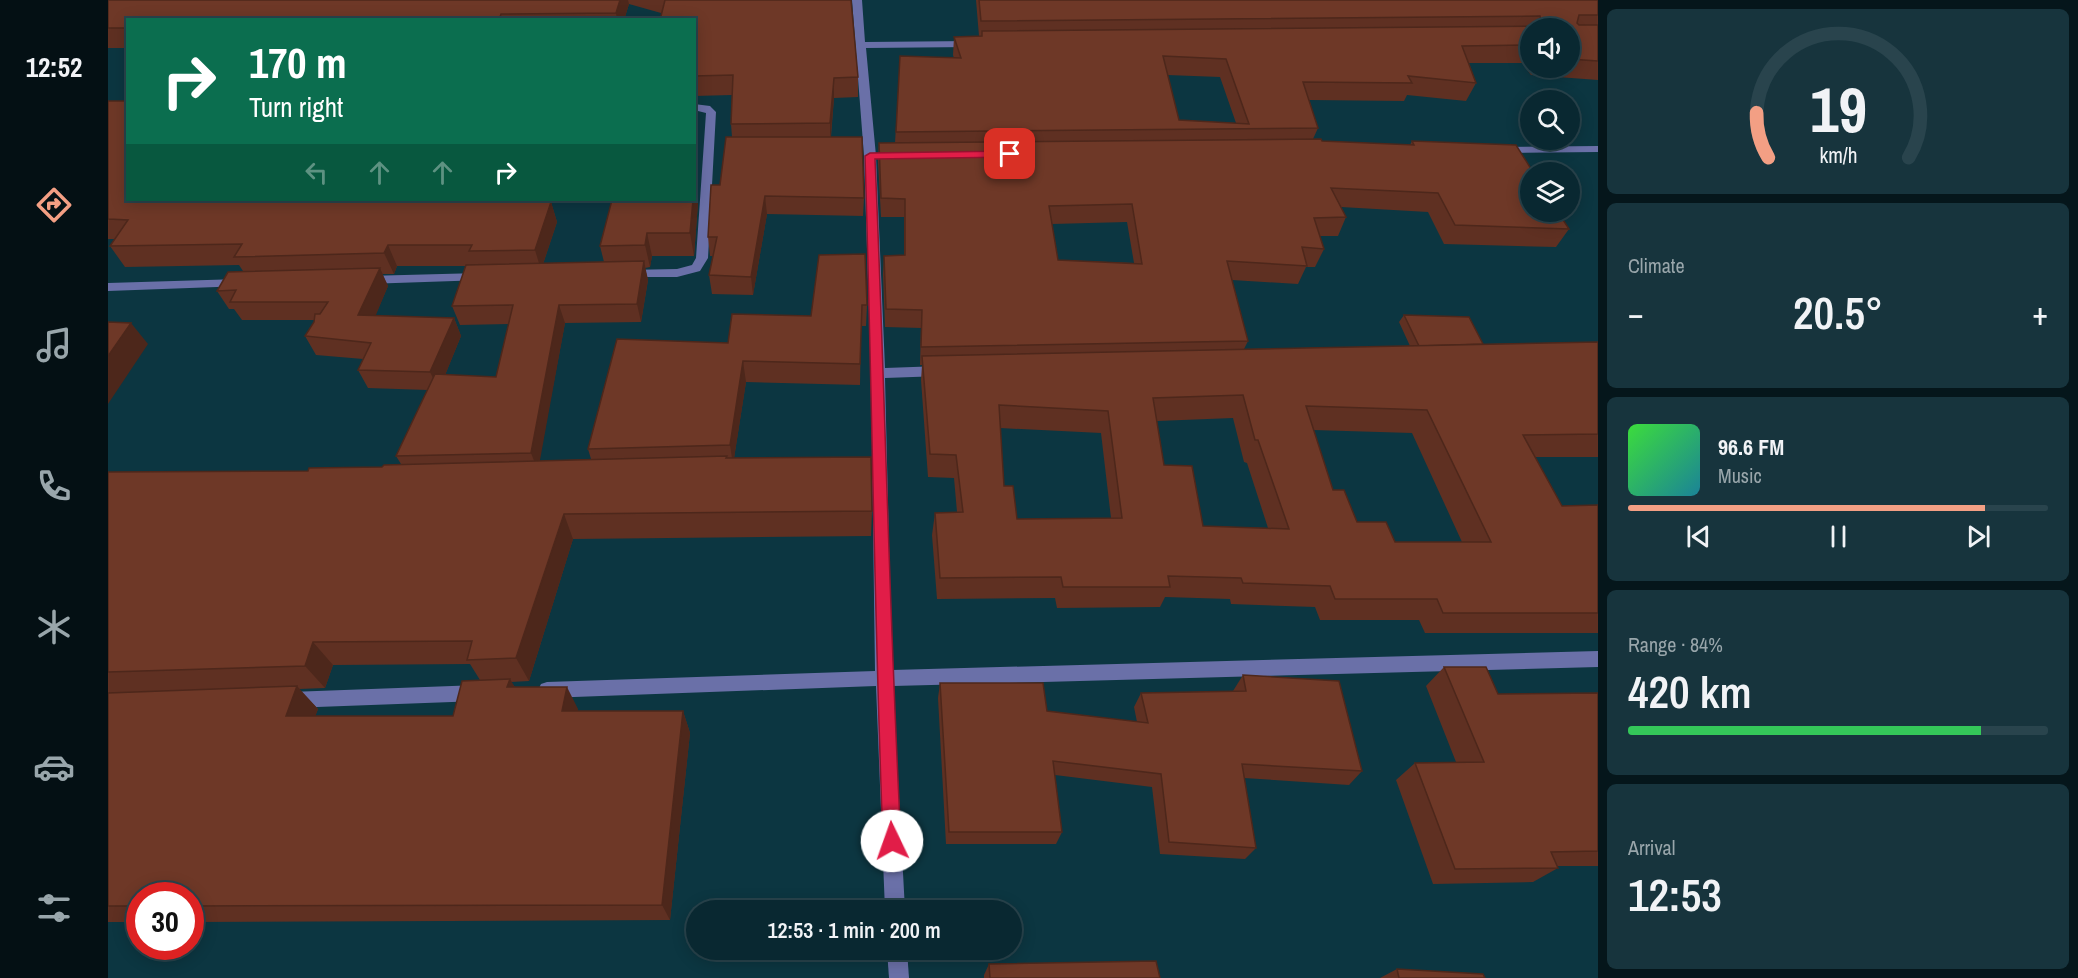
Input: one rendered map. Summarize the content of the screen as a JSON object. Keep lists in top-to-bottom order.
{
  "page": {
    "tabs": "12:52",
    "turn": ["170 m", "Turn right"],
    "tile": [
      "Climate",
      ["Range · 84%", "420 km"],
      ["Arrival", "12:53"]
    ],
    "heat": ["−", "20.5°", "+"],
    "song": ["96.6 FM", "Music"],
    "limit": "30",
    "trip": "12:53 · 1 min · 200 m",
    "gauge": ["19", "km/h"]
  }
}
